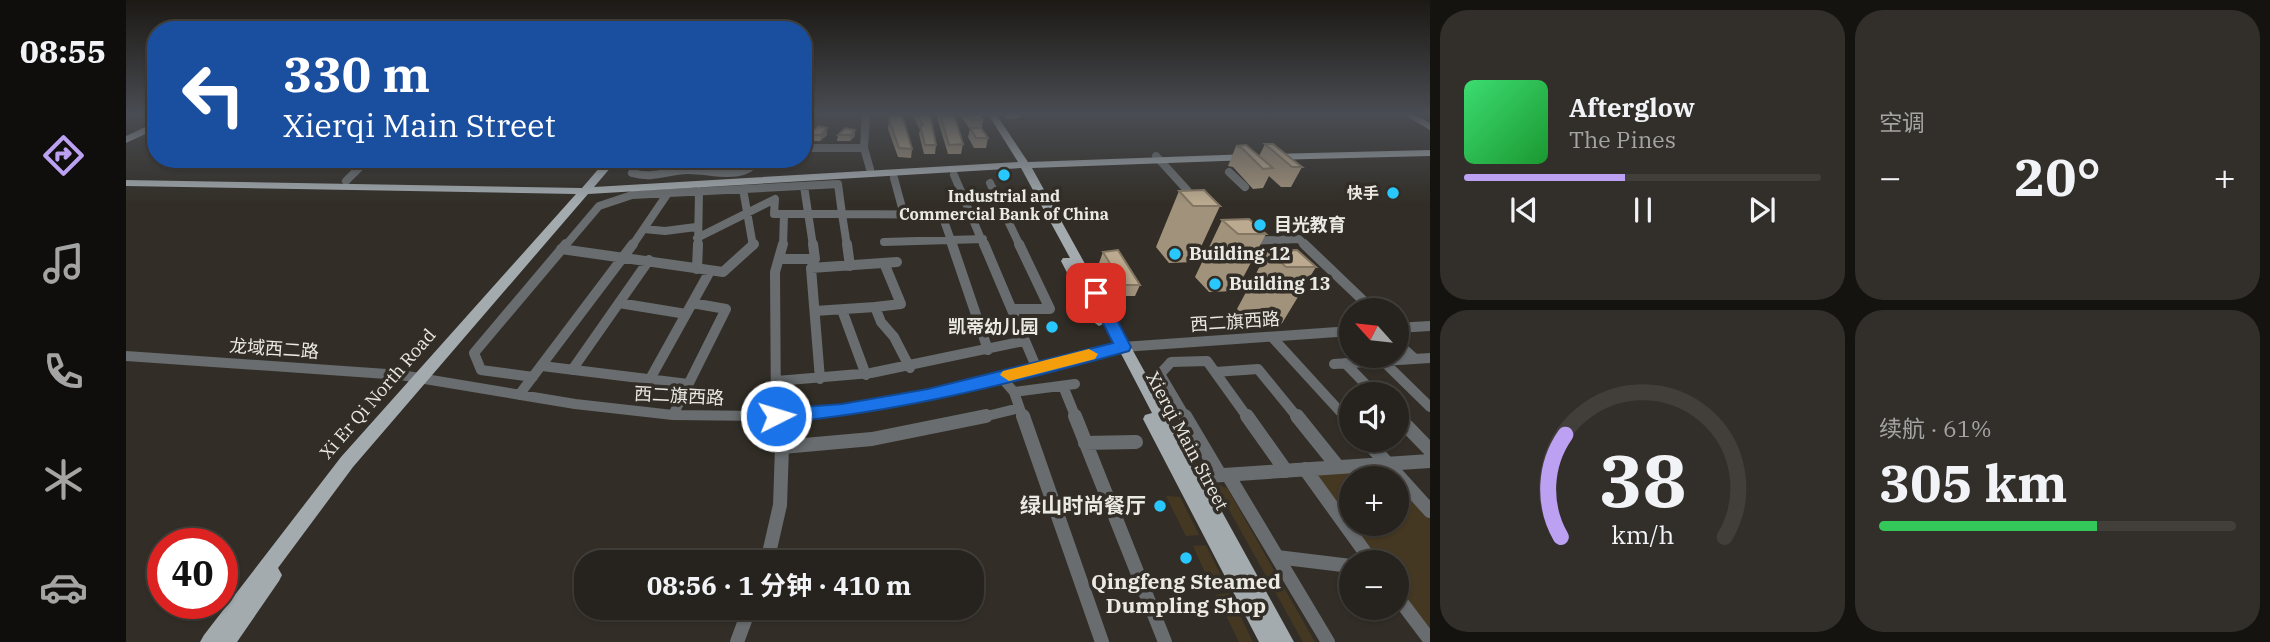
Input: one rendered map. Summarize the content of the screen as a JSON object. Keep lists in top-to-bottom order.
{
  "streets": {
    "main road": ["Xi Er Qi North Road", "Xierqi Main Street"],
    "street": ["西二旗西路", "龙域西二路"]
  },
  "crossings": [
    ["西二旗西路", "龙域西二路"],
    ["西二旗西路", "Xi Er Qi North Road"],
    ["西二旗西路", "Xierqi Main Street"],
    ["龙域西二路", "Xi Er Qi North Road"]
  ],
  "places": [
    "Industrial and Commercial Bank of China",
    "快手",
    "目光教育",
    "Building 12",
    "Building 13",
    "凯蒂幼儿园",
    "绿山时尚餐厅",
    "Qingfeng Steamed Dumpling Shop"
  ],
  "north": "top left",
  "page": {
    "tabs": "08:55",
    "tile": [
      "空调",
      ["续航 · 61%", "305 km"]
    ],
    "turn": ["330 m", "Xierqi Main Street"],
    "song": ["Afterglow", "The Pines"],
    "heat": ["−", "20°", "+"],
    "map_buttons": ["+", "−"],
    "limit": "40",
    "trip": "08:56 · 1 分钟 · 410 m",
    "gauge": ["38", "km/h"]
  }
}
